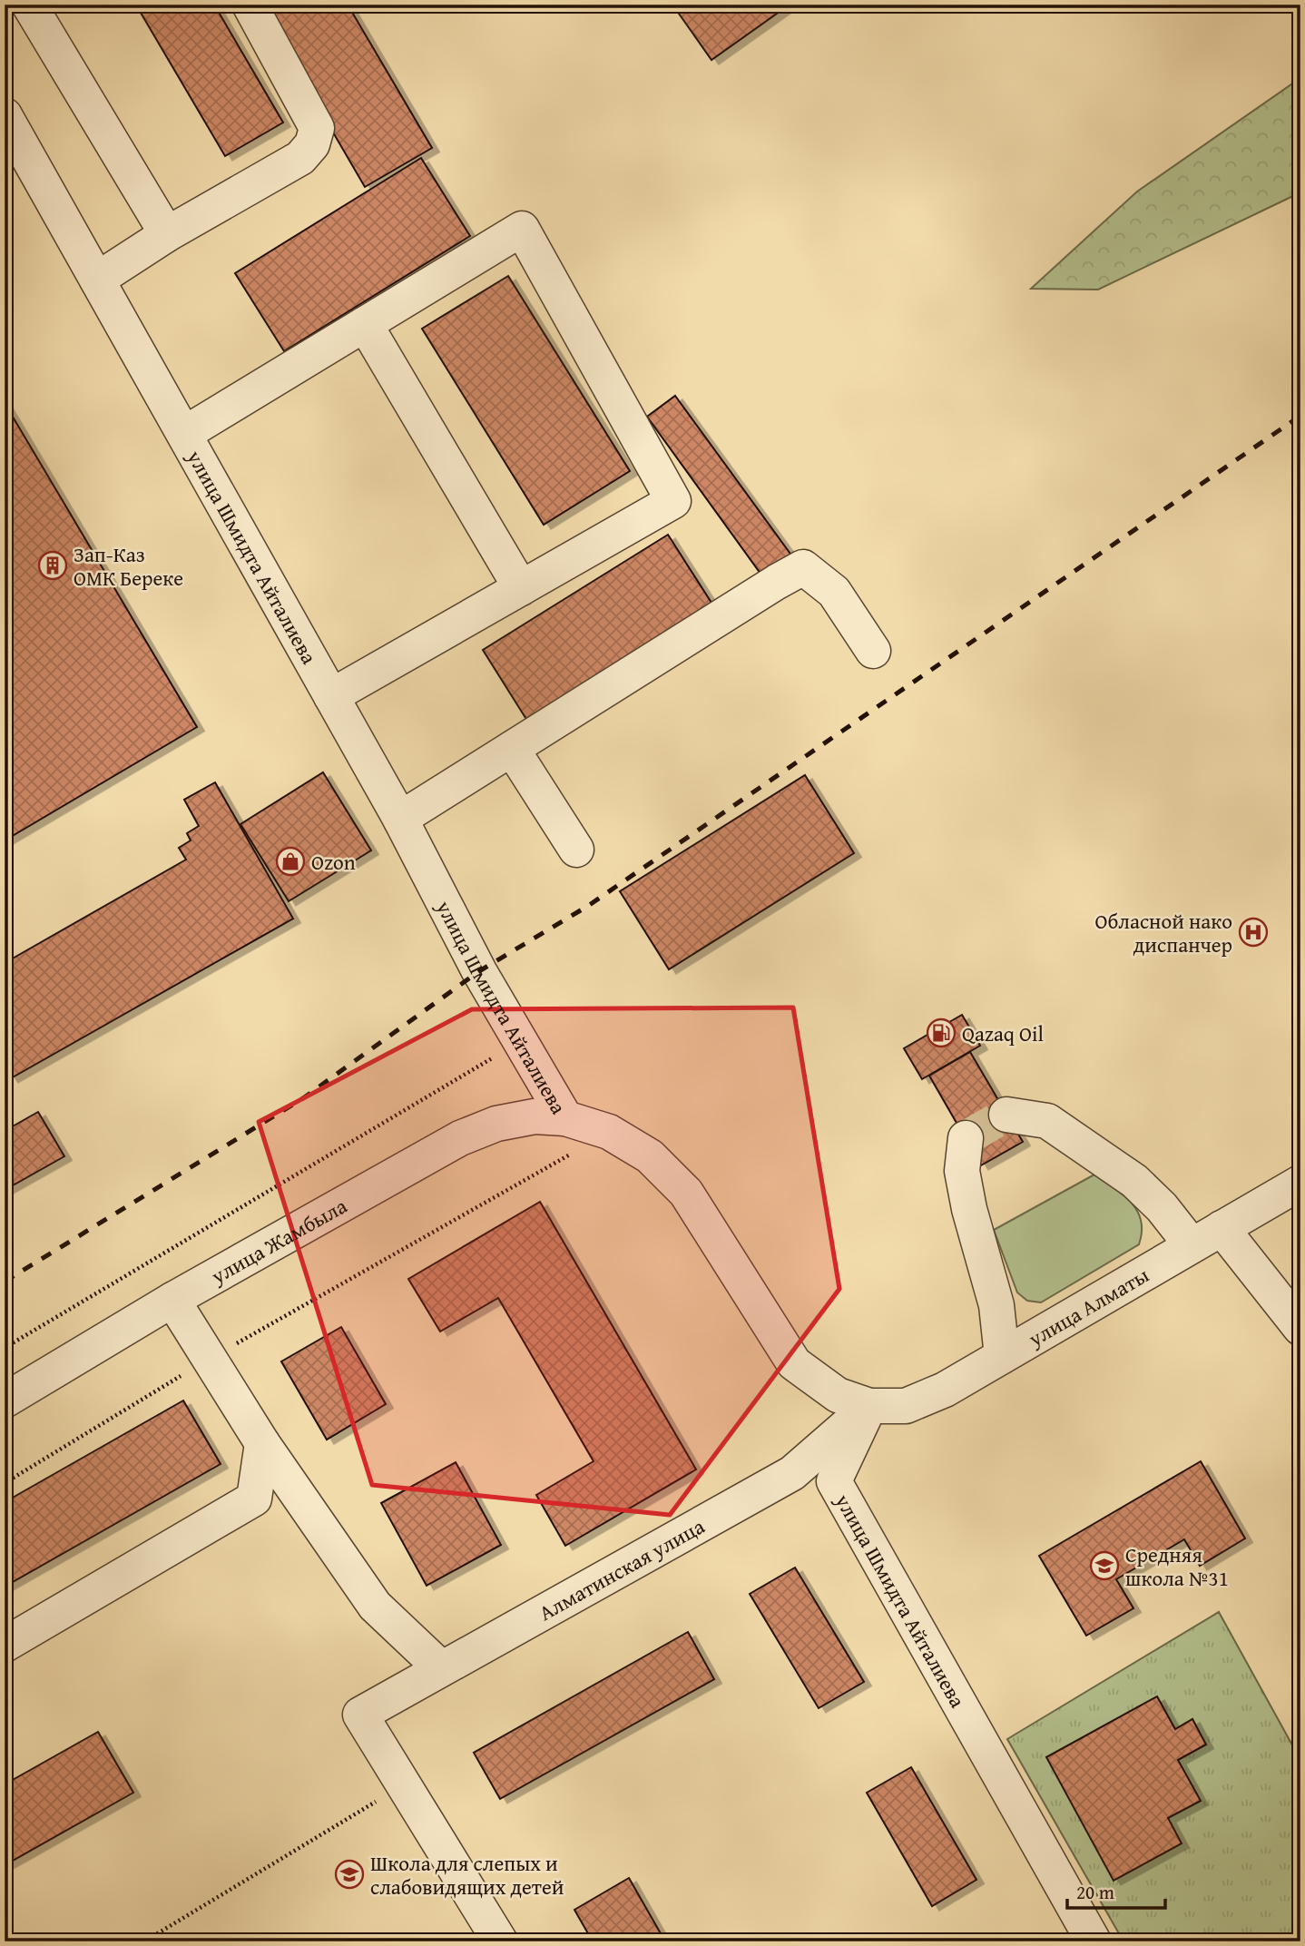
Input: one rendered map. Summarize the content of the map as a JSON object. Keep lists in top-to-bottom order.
{
  "streets": {
    "street": [
      "улица Шмидта Айталиева",
      "улица Жамбыла",
      "улица Алматы",
      "Алматинская улица"
    ]
  },
  "crossings": [
    ["улица Шмидта Айталиева", "улица Жамбыла"],
    ["улица Шмидта Айталиева", "улица Алматы"],
    ["улица Шмидта Айталиева", "Алматинская улица"],
    ["улица Алматы", "Алматинская улица"]
  ],
  "places": {
    "building": ["Зап-Каз ОМК Береке"],
    "shop": ["Ozon"],
    "hospital": ["Обласной нако диспанчер"],
    "fuel station": ["Qazaq Oil"],
    "school or university": ["Средняя школа №31", "Школа для слепых и слабовидящих детей"]
  },
  "scale_bar": "20 m"
}
